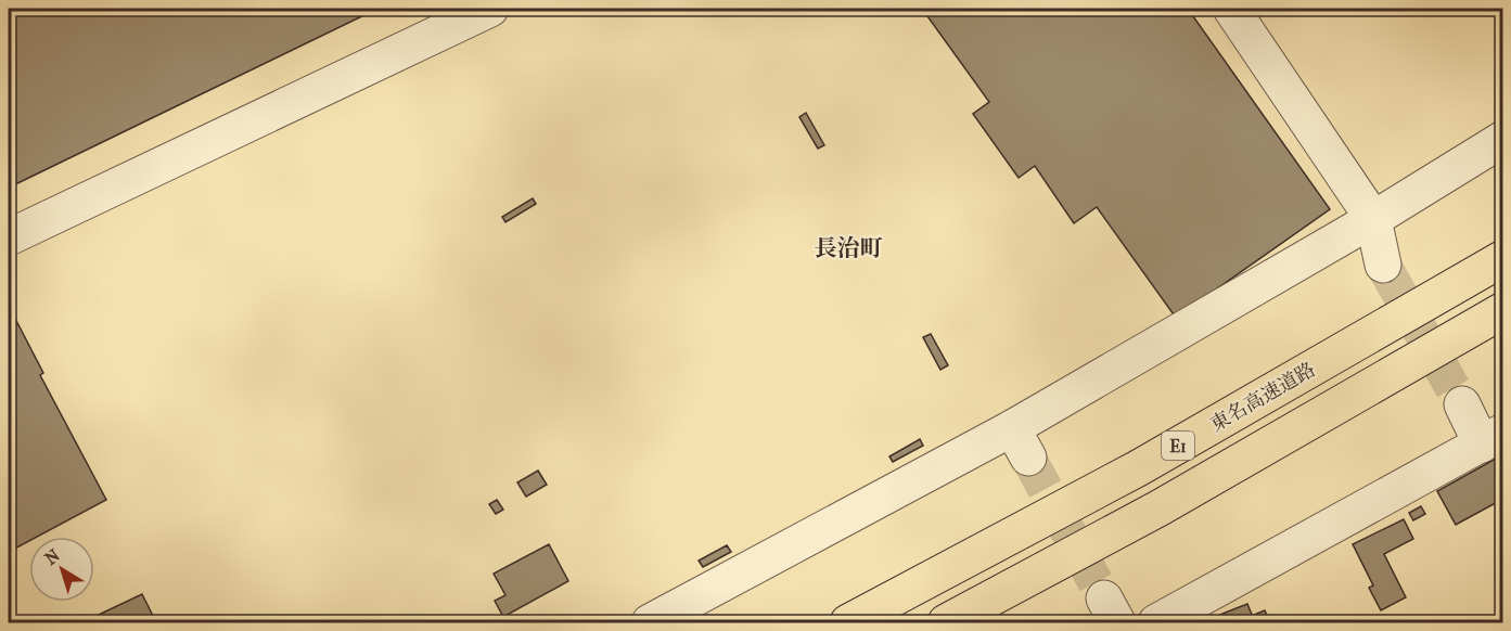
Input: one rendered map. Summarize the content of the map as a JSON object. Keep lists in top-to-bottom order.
{
  "streets": {
    "highway": ["東名高速道路", "E1"]
  },
  "districts": ["長治町"],
  "north": "top left"
}
